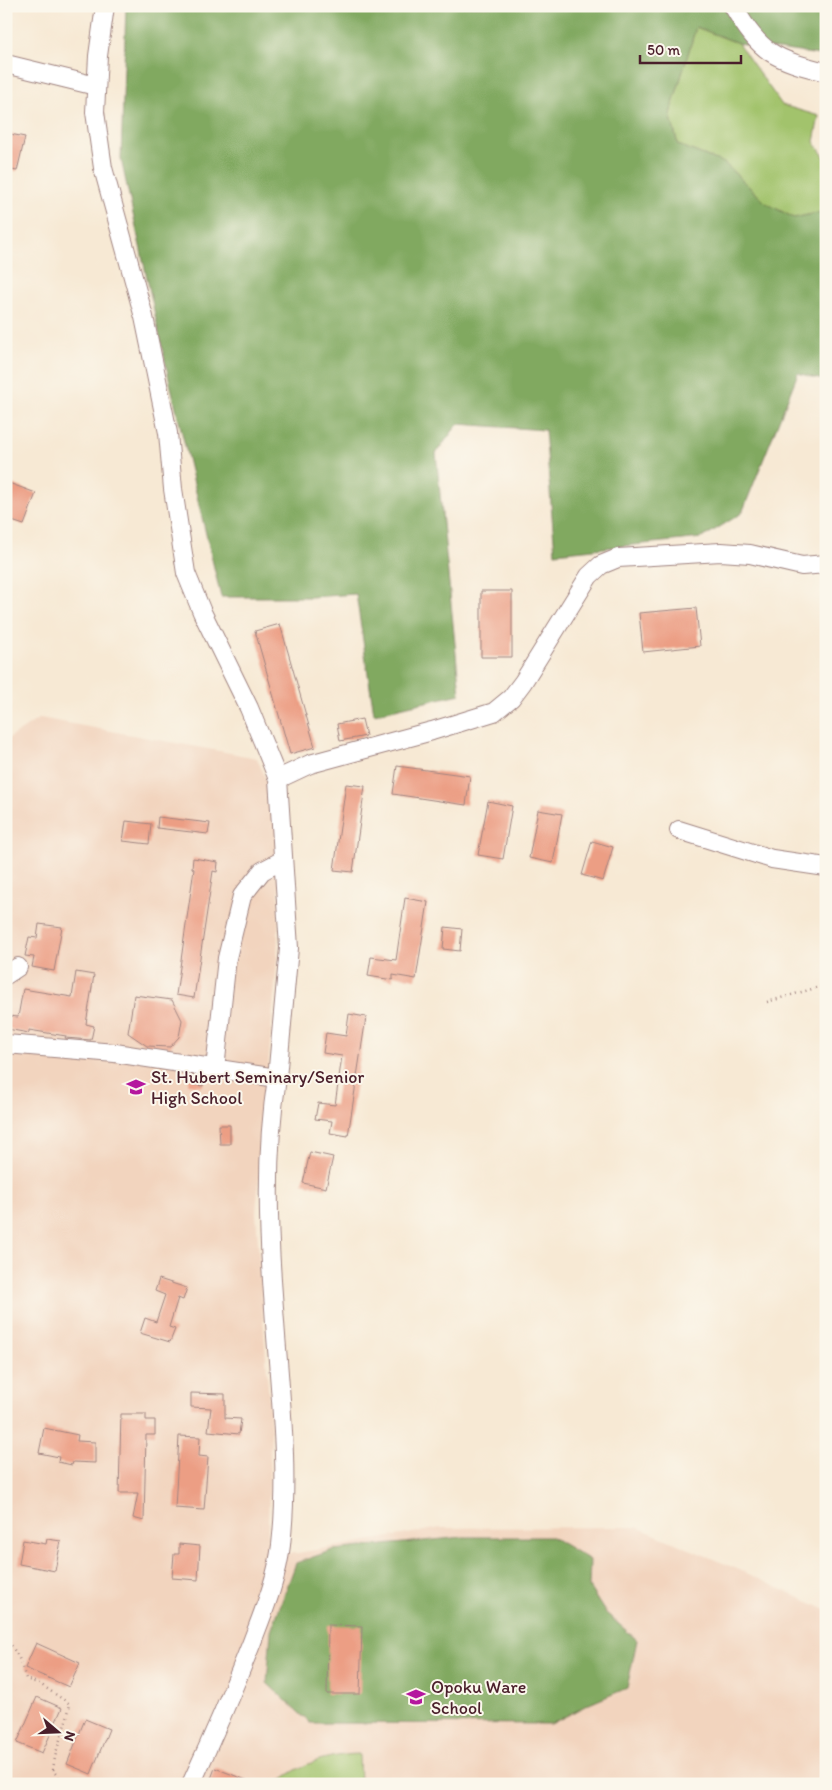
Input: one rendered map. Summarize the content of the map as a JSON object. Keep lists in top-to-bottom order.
{
  "places": {
    "school or university": ["St. Hubert Seminary/Senior High School", "Opoku Ware School"]
  },
  "scale_bar": "50 m",
  "north": "right"
}
